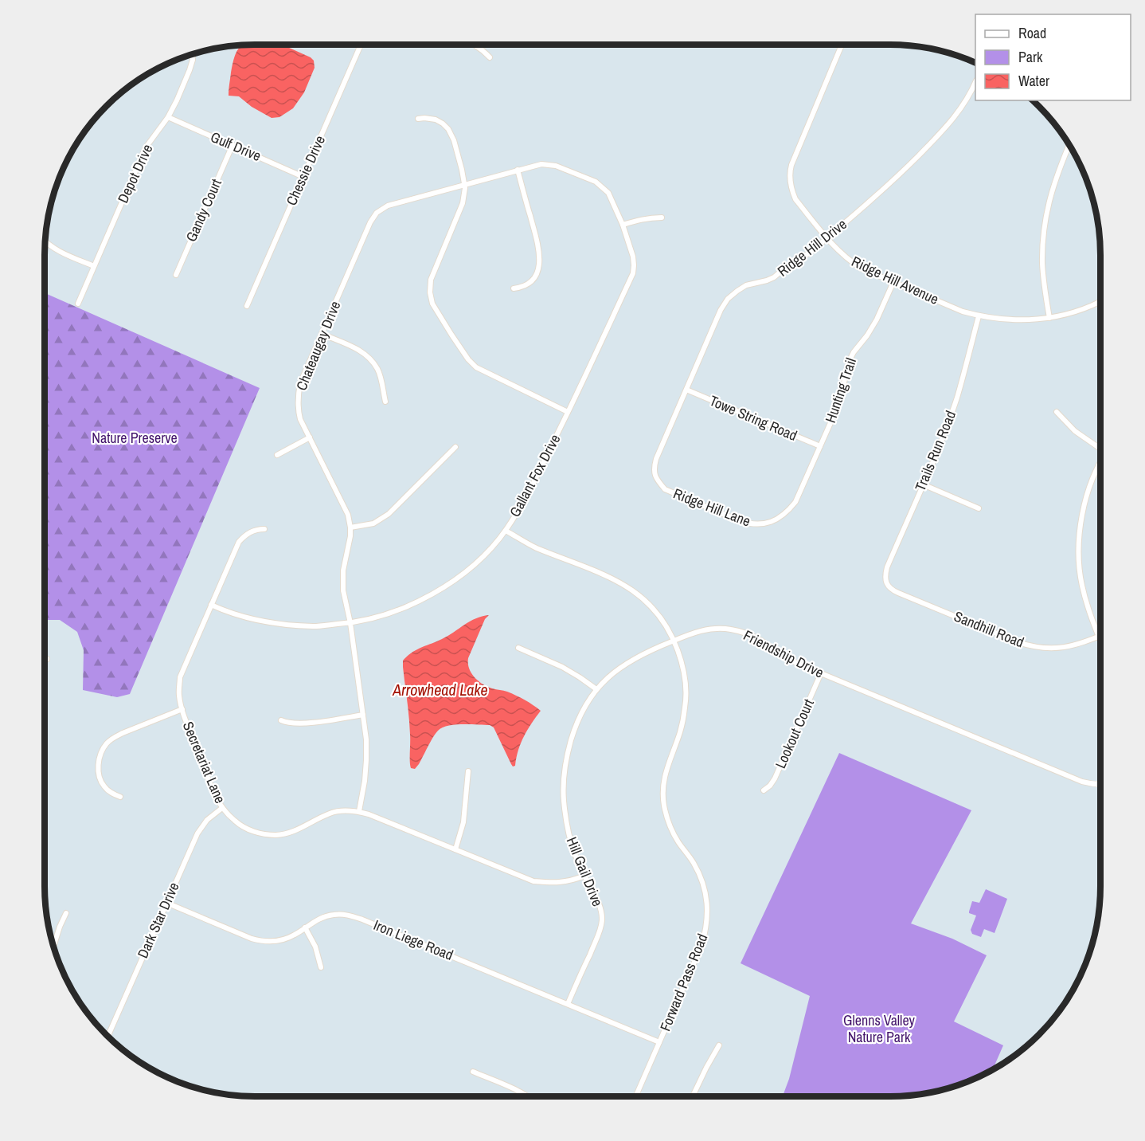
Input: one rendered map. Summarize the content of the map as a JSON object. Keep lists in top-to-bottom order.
{
  "streets": {
    "street": [
      "Gulf Drive",
      "Chessie Drive",
      "Depot Drive",
      "Gandy Court",
      "Ridge Hill Drive",
      "Ridge Hill Avenue",
      "Chateaugay Drive",
      "Hunting Trail",
      "Towe String Road",
      "Trails Run Road",
      "Gallant Fox Drive",
      "Ridge Hill Lane",
      "Sandhill Road",
      "Friendship Drive",
      "Lookout Court",
      "Secretariat Lane",
      "Hill Gail Drive",
      "Dark Star Drive",
      "Iron Liege Road",
      "Forward Pass Road"
    ]
  },
  "crossings": [
    ["Gulf Drive", "Chessie Drive"],
    ["Gulf Drive", "Depot Drive"],
    ["Gulf Drive", "Gandy Court"],
    ["Ridge Hill Drive", "Ridge Hill Avenue"],
    ["Ridge Hill Drive", "Towe String Road"],
    ["Ridge Hill Drive", "Ridge Hill Lane"],
    ["Ridge Hill Avenue", "Hunting Trail"],
    ["Ridge Hill Avenue", "Trails Run Road"],
    ["Chateaugay Drive", "Gallant Fox Drive"],
    ["Chateaugay Drive", "Secretariat Lane"],
    ["Hunting Trail", "Towe String Road"],
    ["Hunting Trail", "Ridge Hill Lane"],
    ["Trails Run Road", "Sandhill Road"],
    ["Gallant Fox Drive", "Secretariat Lane"],
    ["Friendship Drive", "Lookout Court"],
    ["Friendship Drive", "Hill Gail Drive"],
    ["Friendship Drive", "Forward Pass Road"],
    ["Secretariat Lane", "Hill Gail Drive"],
    ["Secretariat Lane", "Dark Star Drive"],
    ["Hill Gail Drive", "Iron Liege Road"],
    ["Hill Gail Drive", "Forward Pass Road"],
    ["Dark Star Drive", "Iron Liege Road"],
    ["Iron Liege Road", "Forward Pass Road"]
  ],
  "water": ["Arrowhead Lake"],
  "parks": ["Nature Preserve", "Glenns Valley Nature Park"],
  "legend": ["Road", "Park", "Water"]
}
